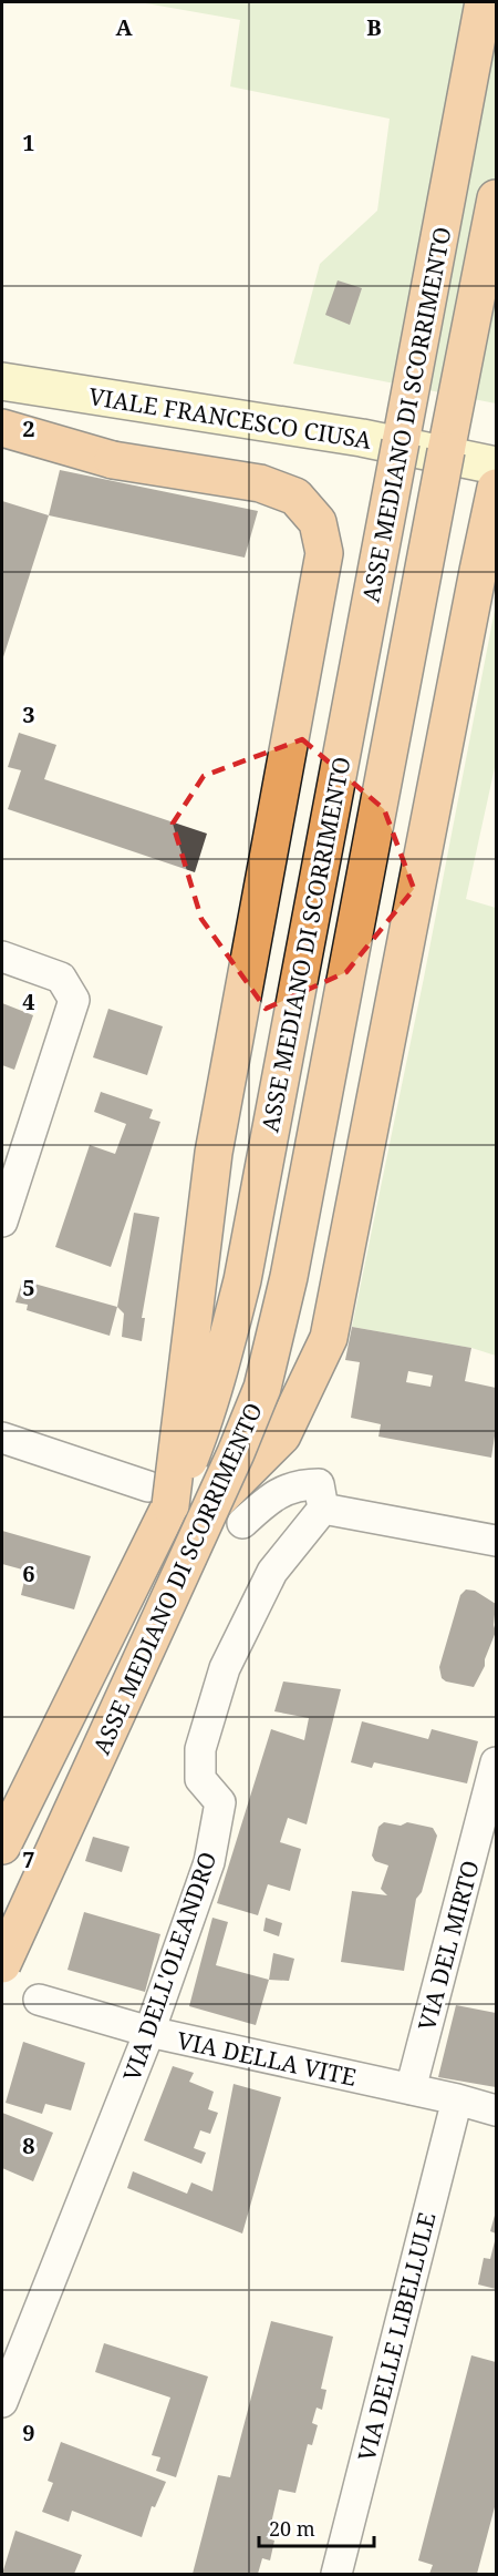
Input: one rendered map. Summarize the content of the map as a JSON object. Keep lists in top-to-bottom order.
{
  "streets": {
    "highway": ["ASSE MEDIANO DI SCORRIMENTO"],
    "street": [
      "VIALE FRANCESCO CIUSA",
      "VIA DEL MIRTO",
      "VIA DELL'OLEANDRO",
      "VIA DELLA VITE",
      "VIA DELLE LIBELLULE"
    ]
  },
  "crossings": [
    ["VIA DEL MIRTO", "VIA DELLA VITE"],
    ["VIA DELL'OLEANDRO", "VIA DELLA VITE"],
    ["VIA DELLA VITE", "VIA DELLE LIBELLULE"]
  ],
  "scale_bar": "20 m",
  "grid": {
    "columns": ["A", "B"],
    "rows": [
      "1",
      "2",
      "3",
      "4",
      "5",
      "6",
      "7",
      "8",
      "9"
    ]
  }
}
